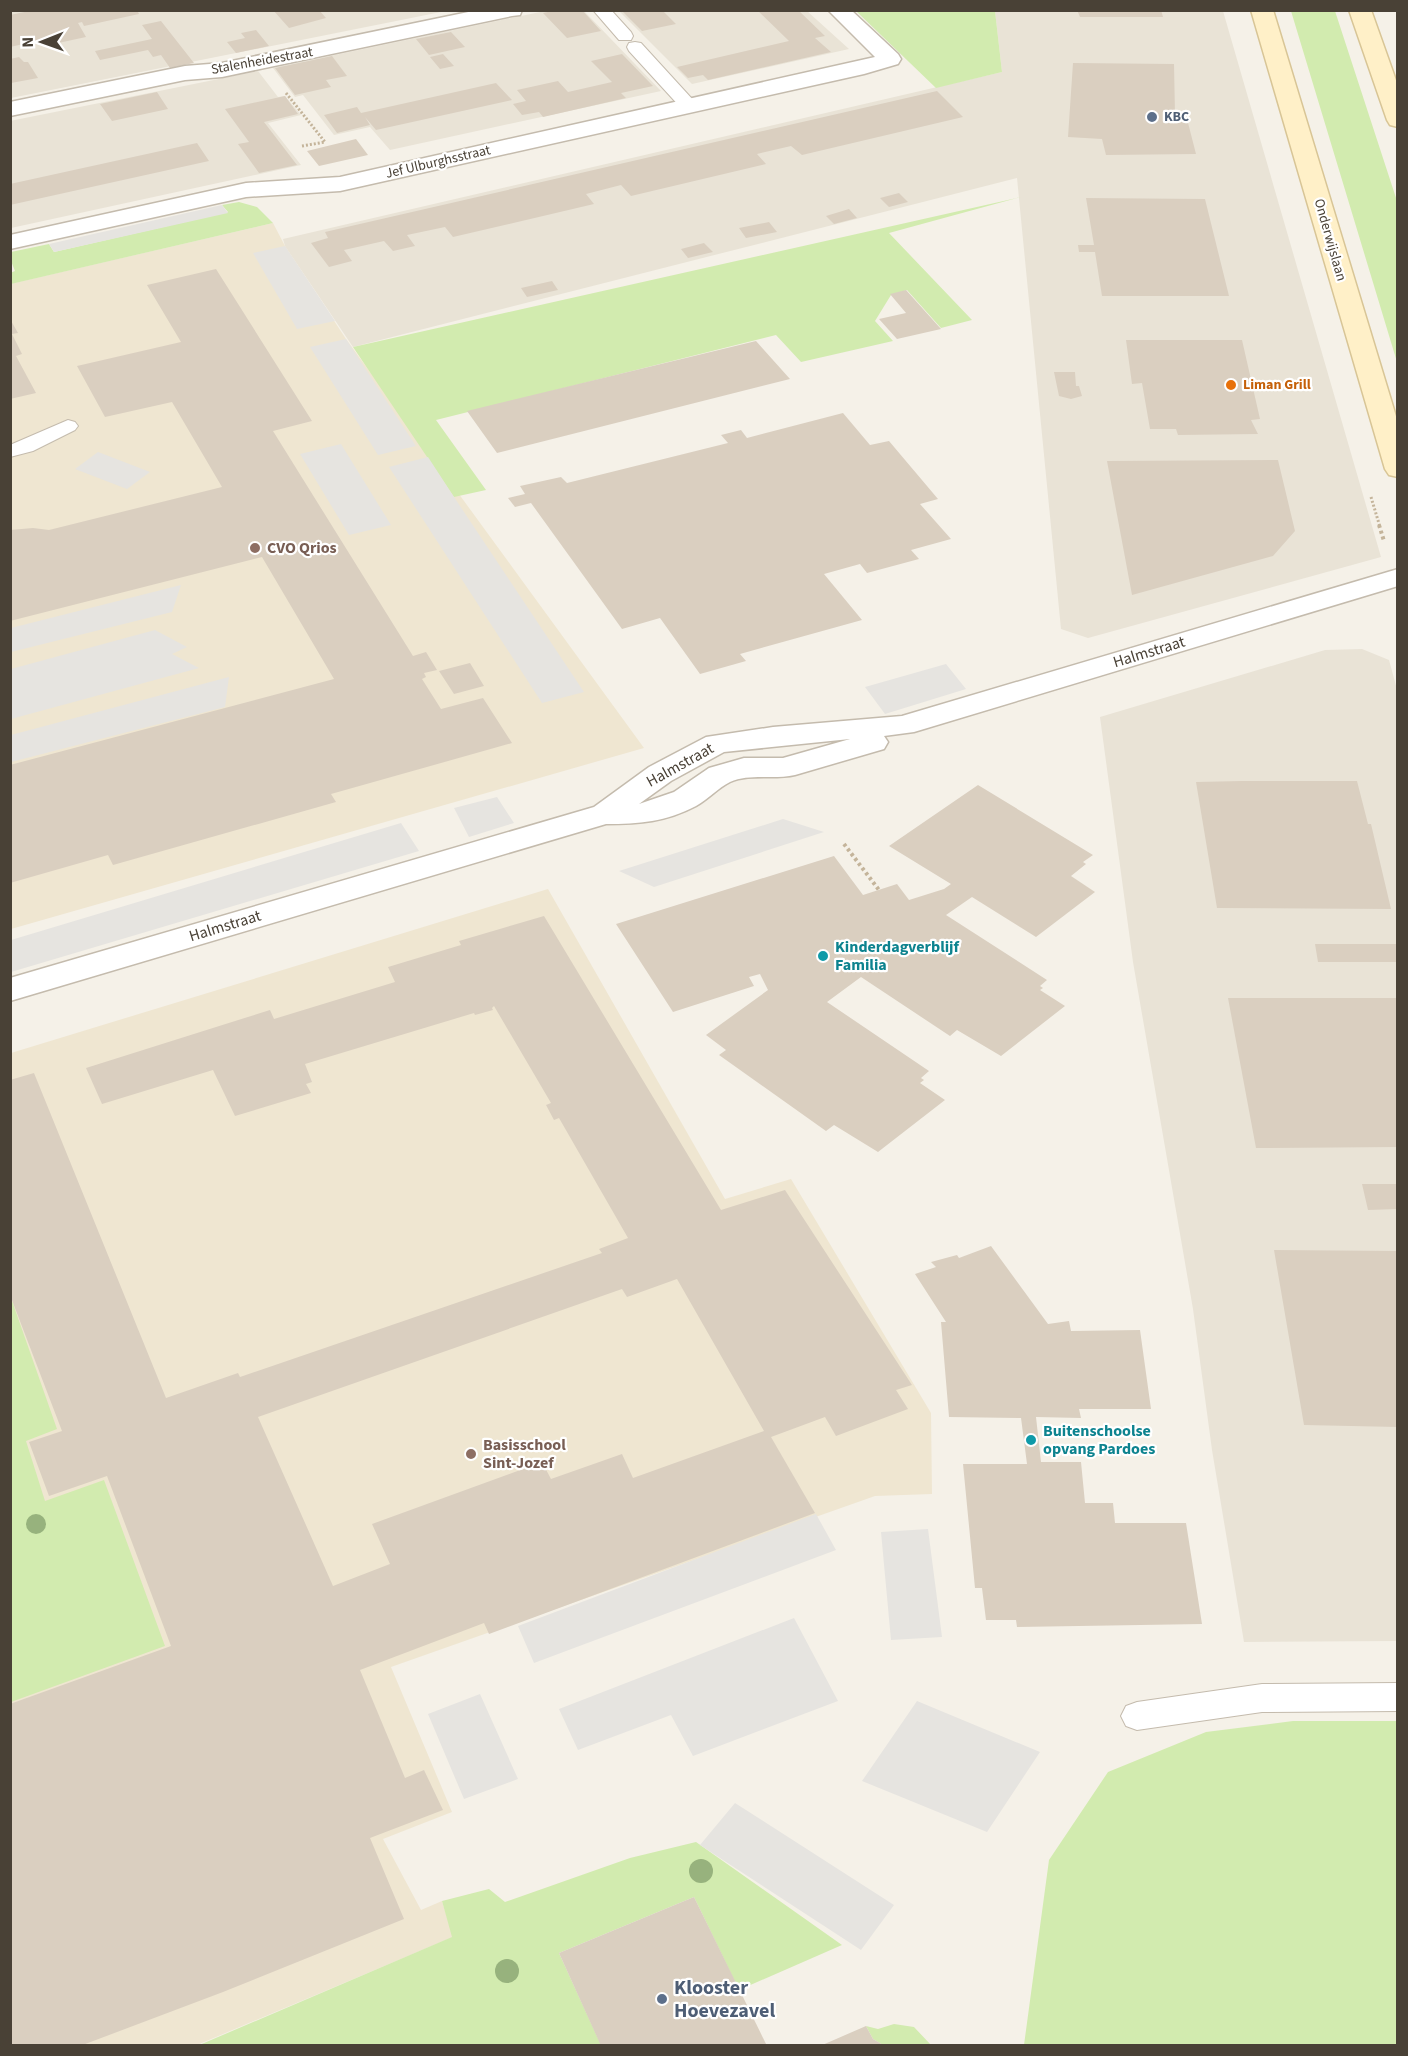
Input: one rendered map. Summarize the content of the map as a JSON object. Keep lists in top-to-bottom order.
{
  "streets": {
    "main road": ["Onderwijslaan"],
    "street": ["Stalenheidestraat", "Jef Ulburghsstraat", "Halmstraat"]
  },
  "places": [
    "KBC",
    "Liman Grill",
    "CVO Qrios",
    "Kinderdagverblijf Familia",
    "Buitenschoolse opvang Pardoes",
    "Basisschool Sint-Jozef",
    "Klooster Hoevezavel"
  ],
  "north": "left"
}
